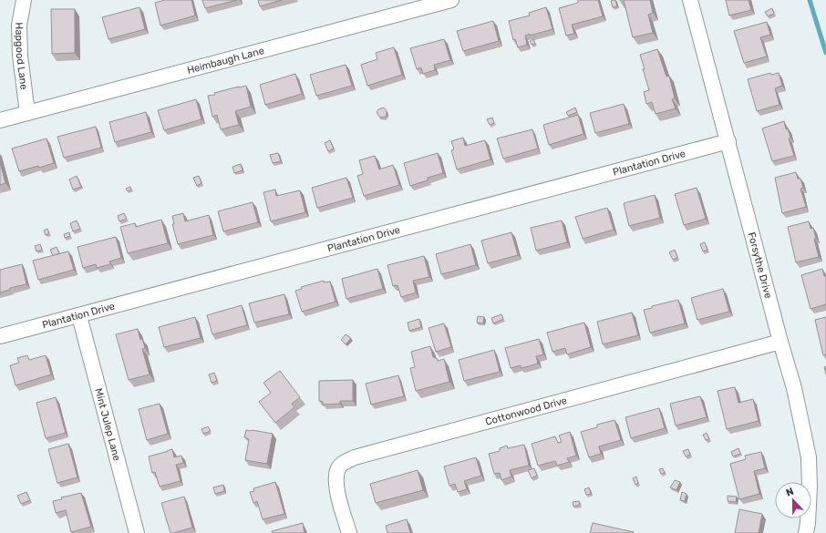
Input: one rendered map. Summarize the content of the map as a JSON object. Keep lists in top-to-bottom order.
{
  "streets": {
    "street": [
      "Hapgood Lane",
      "Heimbaugh Lane",
      "Plantation Drive",
      "Forsythe Drive",
      "Cottonwood Drive",
      "Mint Julep Lane"
    ]
  },
  "crossings": [
    ["Hapgood Lane", "Heimbaugh Lane"],
    ["Plantation Drive", "Forsythe Drive"],
    ["Plantation Drive", "Mint Julep Lane"],
    ["Forsythe Drive", "Cottonwood Drive"]
  ],
  "north": "top"
}
